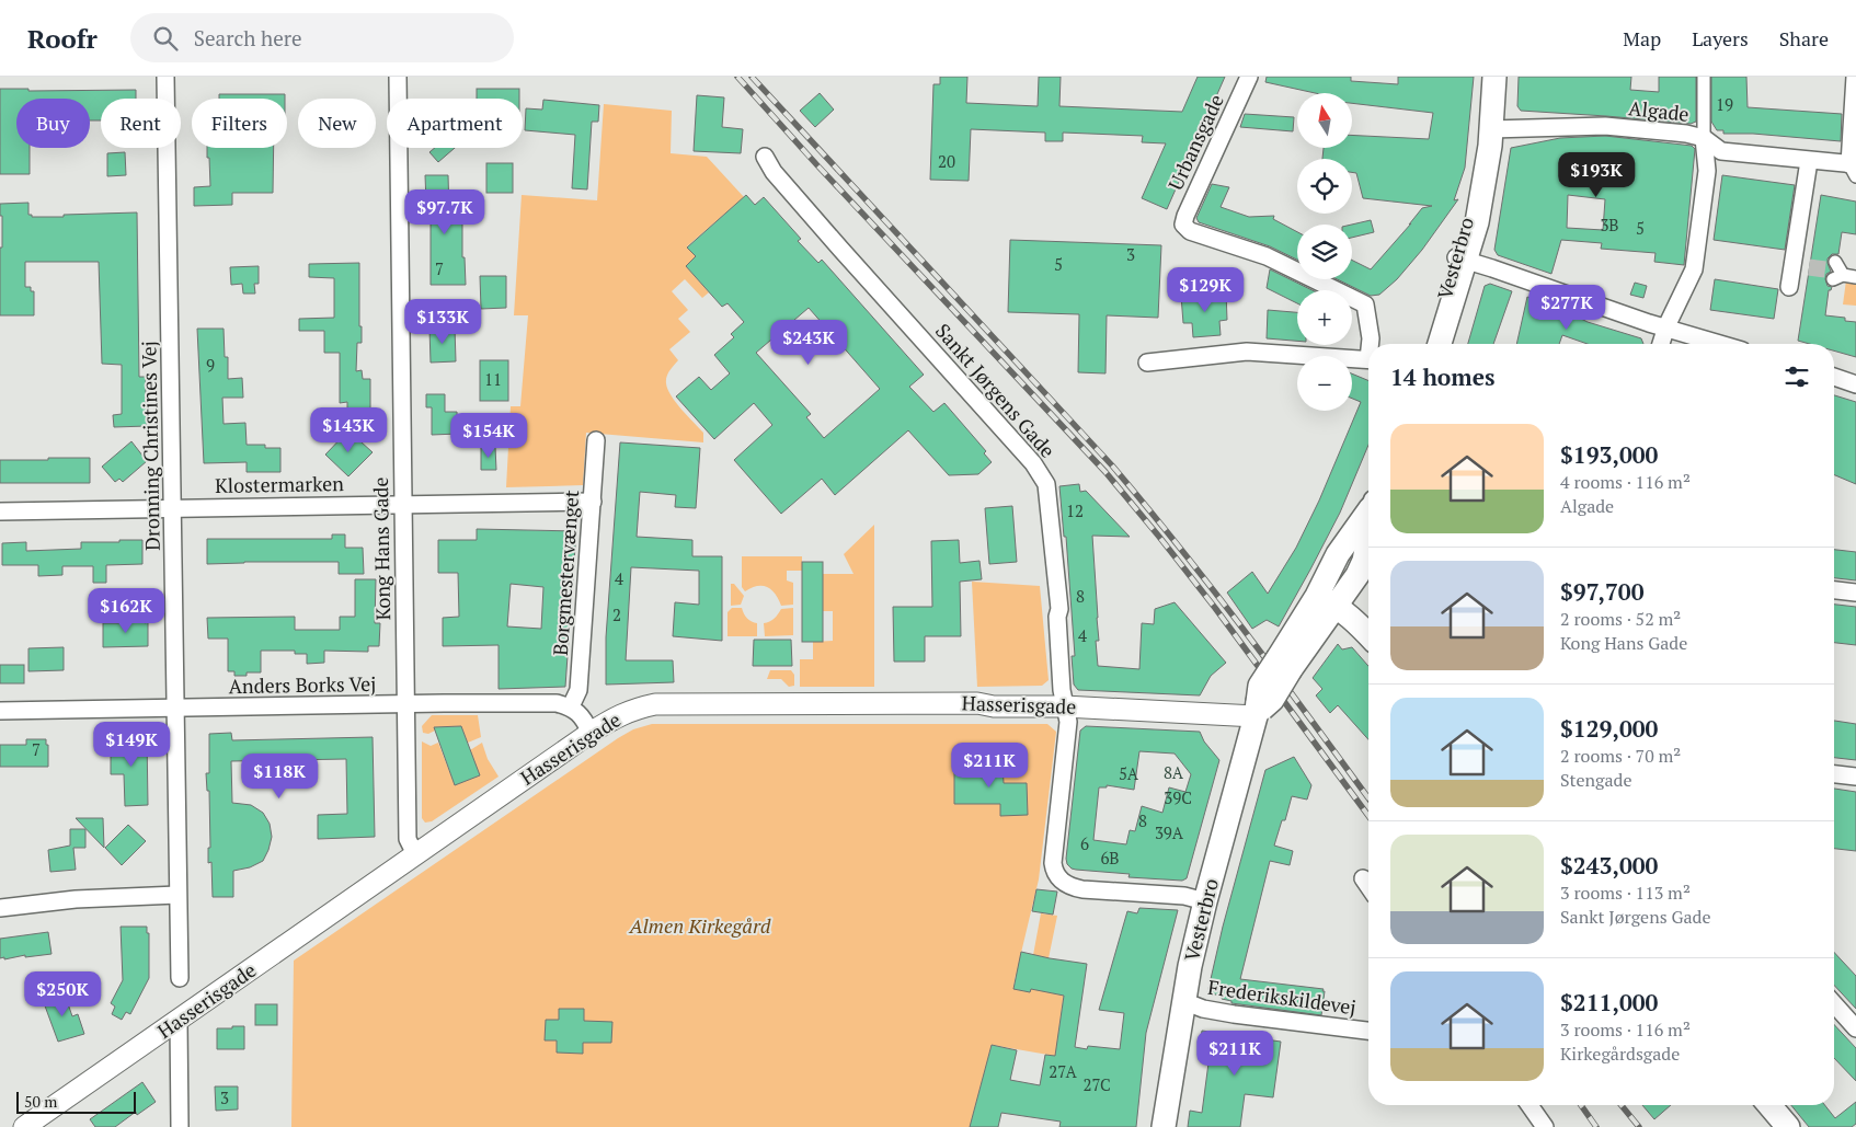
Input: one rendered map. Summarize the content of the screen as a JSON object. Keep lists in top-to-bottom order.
{
  "streets": {
    "main road": ["Vesterbro"],
    "street": [
      "Algade",
      "Urbansgade",
      "Sankt Jørgens Gade",
      "Dronning Christines Vej",
      "Klostermarken",
      "Kong Hans Gade",
      "Borgmestervænget",
      "Anders Borks Vej",
      "Hasserisgade",
      "Frederikskildevej"
    ]
  },
  "crossings": [
    ["Algade", "Vesterbro"],
    ["Vesterbro", "Sankt Jørgens Gade"],
    ["Vesterbro", "Hasserisgade"],
    ["Vesterbro", "Frederikskildevej"],
    ["Sankt Jørgens Gade", "Hasserisgade"],
    ["Dronning Christines Vej", "Klostermarken"],
    ["Dronning Christines Vej", "Anders Borks Vej"],
    ["Klostermarken", "Kong Hans Gade"],
    ["Klostermarken", "Borgmestervænget"],
    ["Kong Hans Gade", "Anders Borks Vej"],
    ["Kong Hans Gade", "Hasserisgade"],
    ["Borgmestervænget", "Anders Borks Vej"]
  ],
  "parks": ["Almen Kirkegård"],
  "house_numbers": [
    "19",
    "20",
    "3B",
    "5",
    "3",
    "5",
    "7",
    "9",
    "11",
    "12",
    "4",
    "8",
    "2",
    "4",
    "7",
    "8A",
    "5A",
    "39C",
    "8",
    "39A",
    "6",
    "6B",
    "27A",
    "27C",
    "3"
  ],
  "scale_bar": "50 m",
  "north": "top",
  "page": {
    "header": "Roofr",
    "search": "Search here",
    "nav": ["Map", "Layers", "Share"],
    "map_buttons": ["+", "−"],
    "chip": [
      "Buy",
      "Rent",
      "Filters",
      "New",
      "Apartment"
    ],
    "price": [
      "$193K",
      "$97.7K",
      "$129K",
      "$277K",
      "$133K",
      "$243K",
      "$143K",
      "$154K",
      "$162K",
      "$149K",
      "$211K",
      "$118K",
      "$250K",
      "$211K"
    ],
    "heading": "14 homes",
    "list": [
      {
        "name": "$193,000",
        "note": "4 rooms · 116 m² · Algade"
      },
      {
        "name": "$97,700",
        "note": "2 rooms · 52 m² · Kong Hans Gade"
      },
      {
        "name": "$129,000",
        "note": "2 rooms · 70 m² · Stengade"
      },
      {
        "name": "$243,000",
        "note": "3 rooms · 113 m² · Sankt Jørgens Gade"
      },
      {
        "name": "$211,000",
        "note": "3 rooms · 116 m² · Kirkegårdsgade"
      }
    ],
    "scale": "50 m"
  }
}
